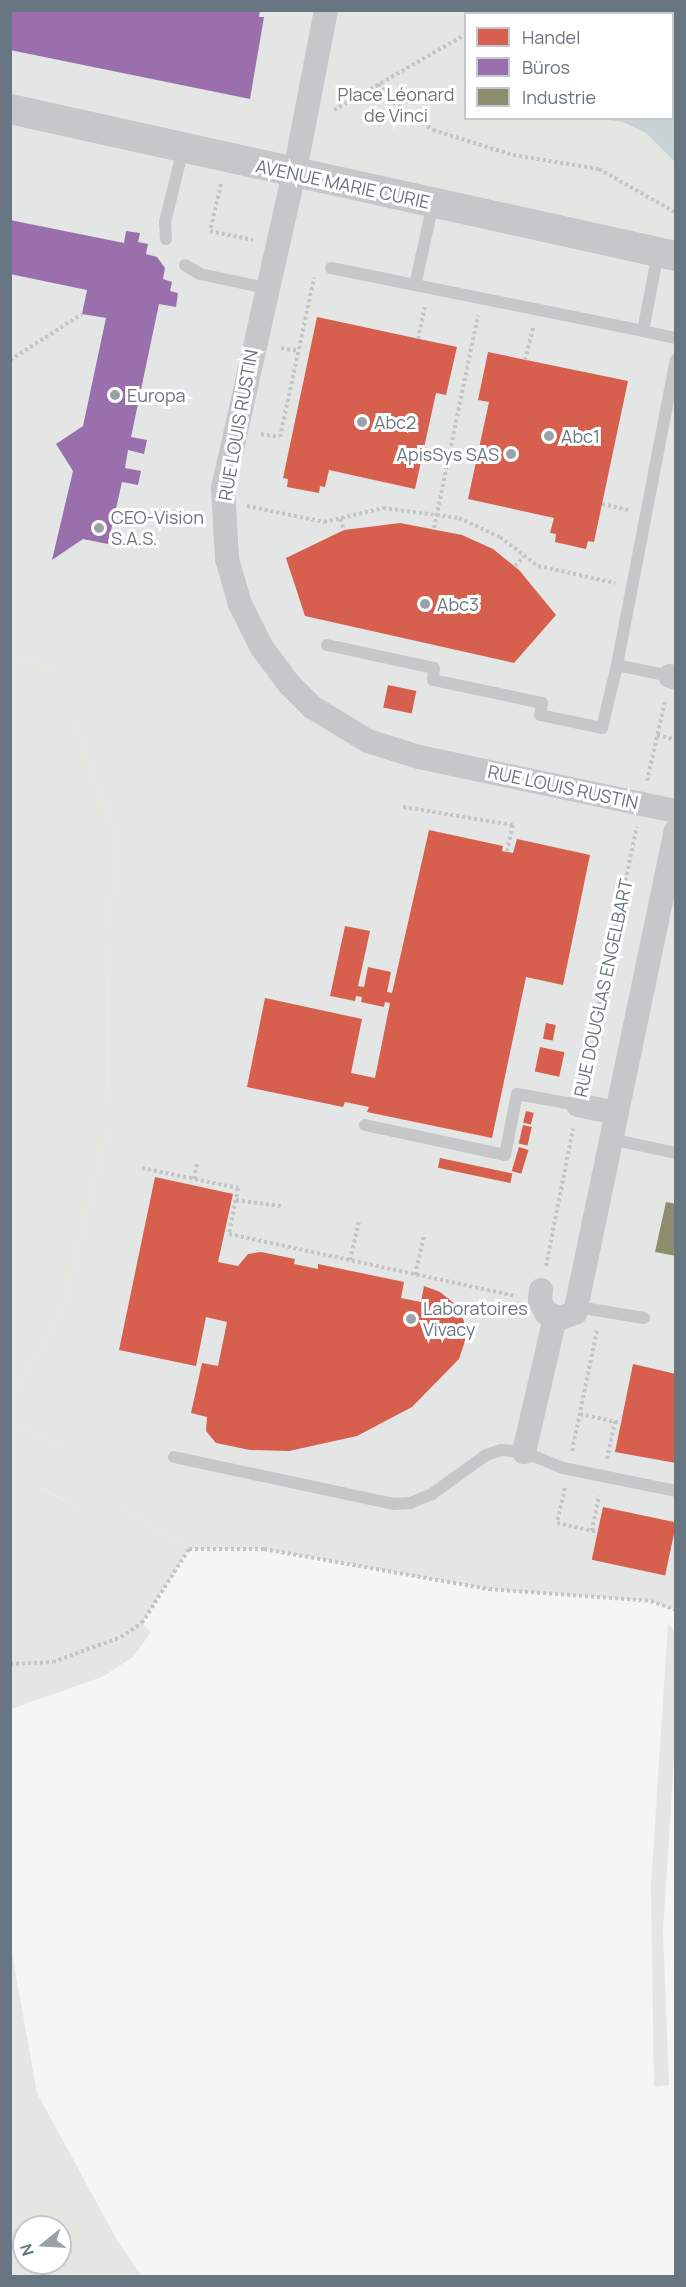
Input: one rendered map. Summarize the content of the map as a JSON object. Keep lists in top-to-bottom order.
{
  "streets": {
    "street": ["AVENUE MARIE CURIE", "RUE LOUIS RUSTIN"],
    "path": ["RUE DOUGLAS ENGELBART"]
  },
  "crossings": [
    ["AVENUE MARIE CURIE", "RUE LOUIS RUSTIN"],
    ["RUE LOUIS RUSTIN", "RUE DOUGLAS ENGELBART"]
  ],
  "parks": ["Place Léonard de Vinci"],
  "places": [
    "Europa",
    "Abc2",
    "Abc1",
    "ApisSys SAS",
    "CEO-Vision S.A.S.",
    "Abc3",
    "Laboratoires Vivacy"
  ],
  "legend": ["Handel", "Büros", "Industrie"],
  "north": "left"
}
